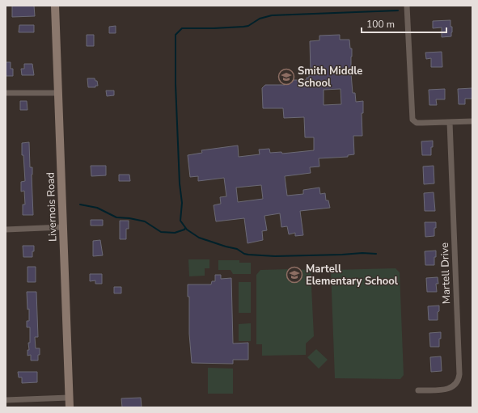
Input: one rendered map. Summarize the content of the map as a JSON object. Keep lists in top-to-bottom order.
{
  "streets": {
    "main road": ["Livernois Road"],
    "street": ["Martell Drive"]
  },
  "places": {
    "school or university": ["Smith Middle School", "Martell Elementary School"]
  },
  "scale_bar": "100 m"
}
